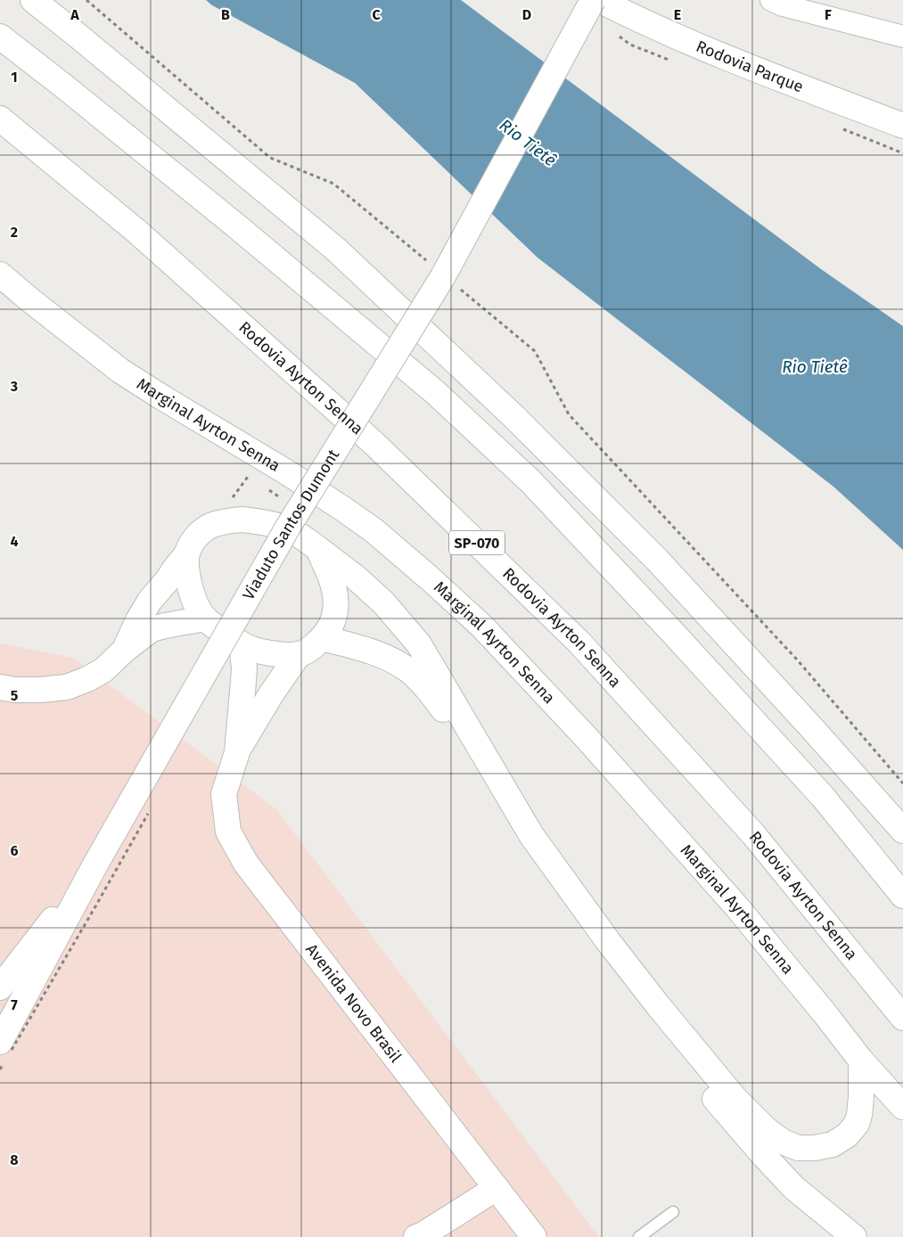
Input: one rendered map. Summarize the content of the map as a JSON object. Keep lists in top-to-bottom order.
{
  "streets": {
    "main road": [
      "Rodovia Parque",
      "Rodovia Ayrton Senna",
      "Marginal Ayrton Senna",
      "Viaduto Santos Dumont",
      "SP-070",
      "Avenida Novo Brasil"
    ]
  },
  "water": ["Rio Tietê"],
  "grid": {
    "columns": [
      "A",
      "B",
      "C",
      "D",
      "E",
      "F"
    ],
    "rows": [
      "1",
      "2",
      "3",
      "4",
      "5",
      "6",
      "7",
      "8"
    ]
  }
}
